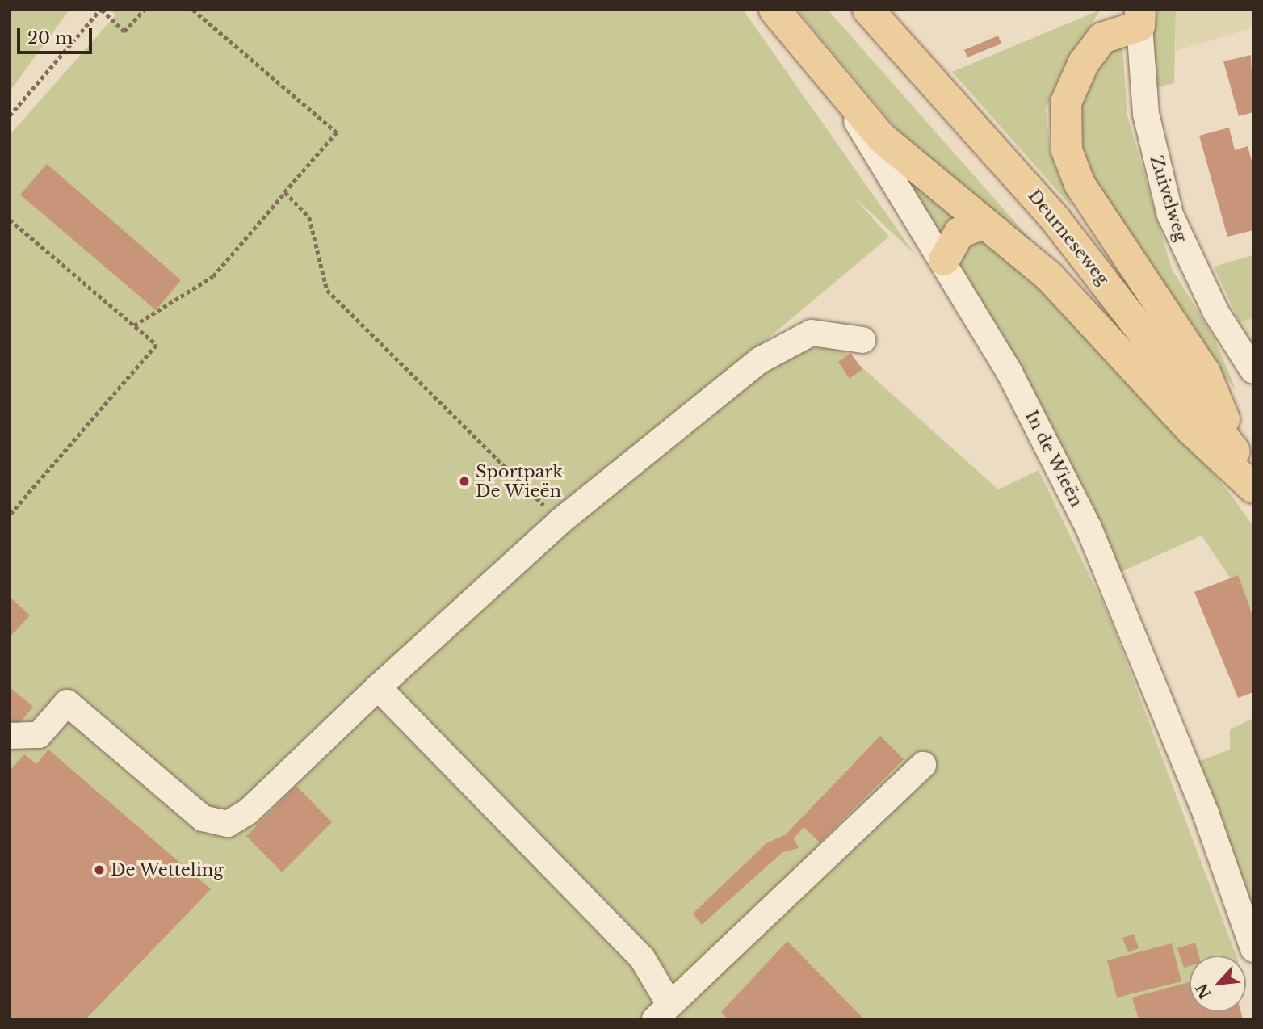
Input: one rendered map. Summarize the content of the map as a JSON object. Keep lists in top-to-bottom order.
{
  "streets": {
    "main road": ["Deurneseweg", "In de Wieën"],
    "street": ["Zuivelweg"]
  },
  "places": ["Sportpark De Wieën", "De Wetteling"],
  "scale_bar": "20 m",
  "north": "bottom left"
}
